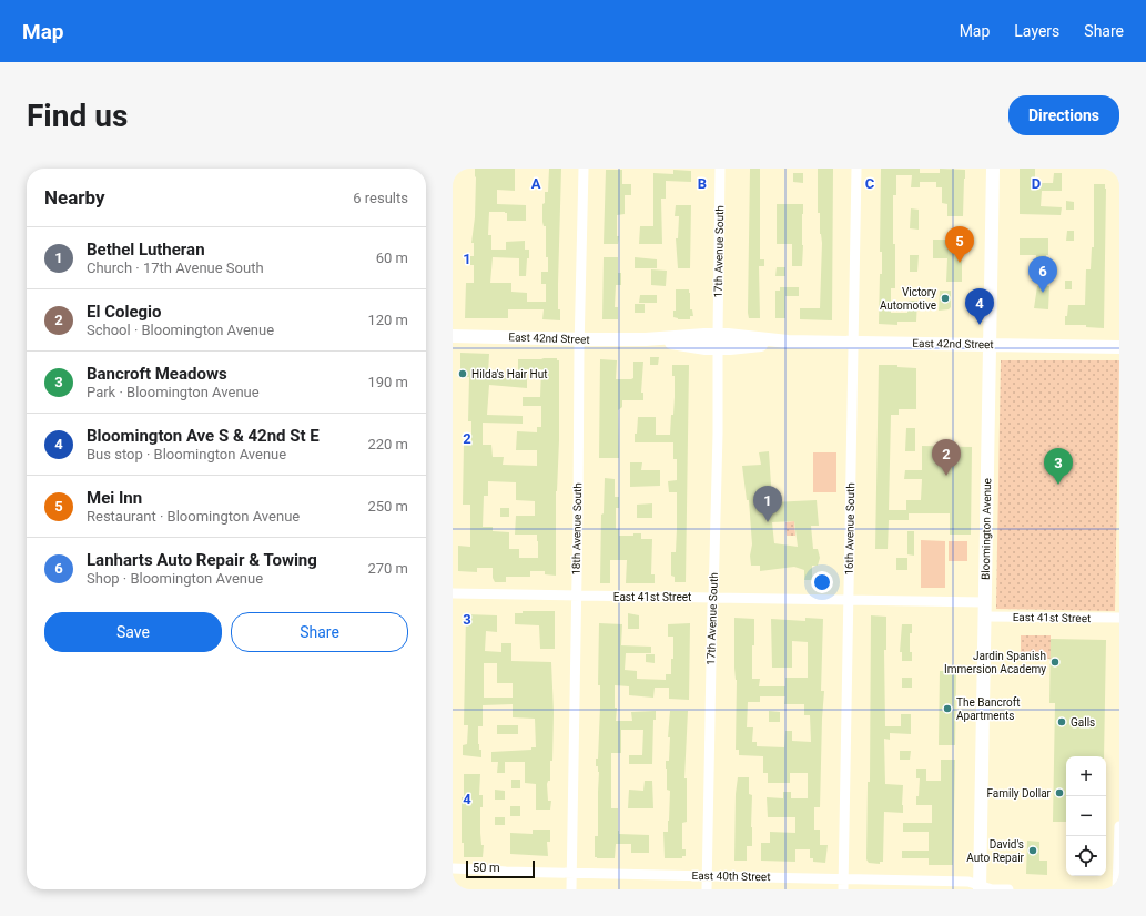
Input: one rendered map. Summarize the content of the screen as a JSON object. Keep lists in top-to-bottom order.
{
  "streets": {
    "street": [
      "17th Avenue South",
      "East 42nd Street",
      "18th Avenue South",
      "16th Avenue South",
      "Bloomington Avenue",
      "East 41st Street",
      "East 40th Street"
    ]
  },
  "crossings": [
    ["17th Avenue South", "East 42nd Street"],
    ["17th Avenue South", "East 41st Street"],
    ["17th Avenue South", "East 40th Street"],
    ["East 42nd Street", "18th Avenue South"],
    ["East 42nd Street", "16th Avenue South"],
    ["East 42nd Street", "Bloomington Avenue"],
    ["18th Avenue South", "East 41st Street"],
    ["18th Avenue South", "East 40th Street"],
    ["16th Avenue South", "East 41st Street"],
    ["16th Avenue South", "East 40th Street"],
    ["Bloomington Avenue", "East 41st Street"],
    ["Bloomington Avenue", "East 40th Street"]
  ],
  "places": [
    "Victory Automotive",
    "Hilda's Hair Hut",
    "Jardin Spanish Immersion Academy",
    "The Bancroft Apartments",
    "Galls",
    "Family Dollar",
    "David's Auto Repair"
  ],
  "scale_bar": "50 m",
  "page": {
    "header": "Map",
    "nav": ["Map", "Layers", "Share"],
    "buttons": [
      "Directions",
      ["Save", "Share"]
    ],
    "title": "Find us",
    "heading": ["Nearby", "6 results"],
    "list": [
      {
        "mark": "1",
        "name": "Bethel Lutheran",
        "note": "Church · 17th Avenue South",
        "value": "60 m"
      },
      {
        "mark": "2",
        "name": "El Colegio",
        "note": "School · Bloomington Avenue",
        "value": "120 m"
      },
      {
        "mark": "3",
        "name": "Bancroft Meadows",
        "note": "Park · Bloomington Avenue",
        "value": "190 m"
      },
      {
        "mark": "4",
        "name": "Bloomington Ave S & 42nd St E",
        "note": "Bus stop · Bloomington Avenue",
        "value": "220 m"
      },
      {
        "mark": "5",
        "name": "Mei Inn",
        "note": "Restaurant · Bloomington Avenue",
        "value": "250 m"
      },
      {
        "mark": "6",
        "name": "Lanharts Auto Repair & Towing",
        "note": "Shop · Bloomington Avenue",
        "value": "270 m"
      }
    ],
    "pins": [
      "5",
      "6",
      "4",
      "2",
      "3",
      "1"
    ],
    "map_buttons": ["+", "−"],
    "scale": "50 m"
  },
  "grid": {
    "columns": [
      "A",
      "B",
      "C",
      "D"
    ],
    "rows": [
      "1",
      "2",
      "3",
      "4"
    ]
  }
}
